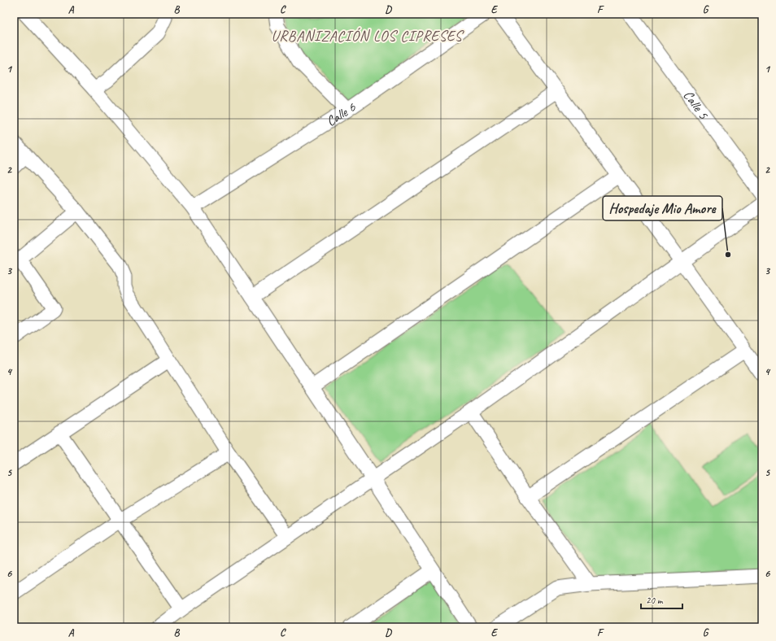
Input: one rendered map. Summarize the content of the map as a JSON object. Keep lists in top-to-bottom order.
{
  "streets": {
    "street": ["Calle 5", "Calle 6"]
  },
  "districts": ["URBANIZACIÓN LOS CIPRESES"],
  "places": ["Hospedaje Mio Amore"],
  "scale_bar": "20 m",
  "grid": {
    "columns": [
      "A",
      "B",
      "C",
      "D",
      "E",
      "F",
      "G"
    ],
    "rows": [
      "1",
      "2",
      "3",
      "4",
      "5",
      "6"
    ]
  }
}
